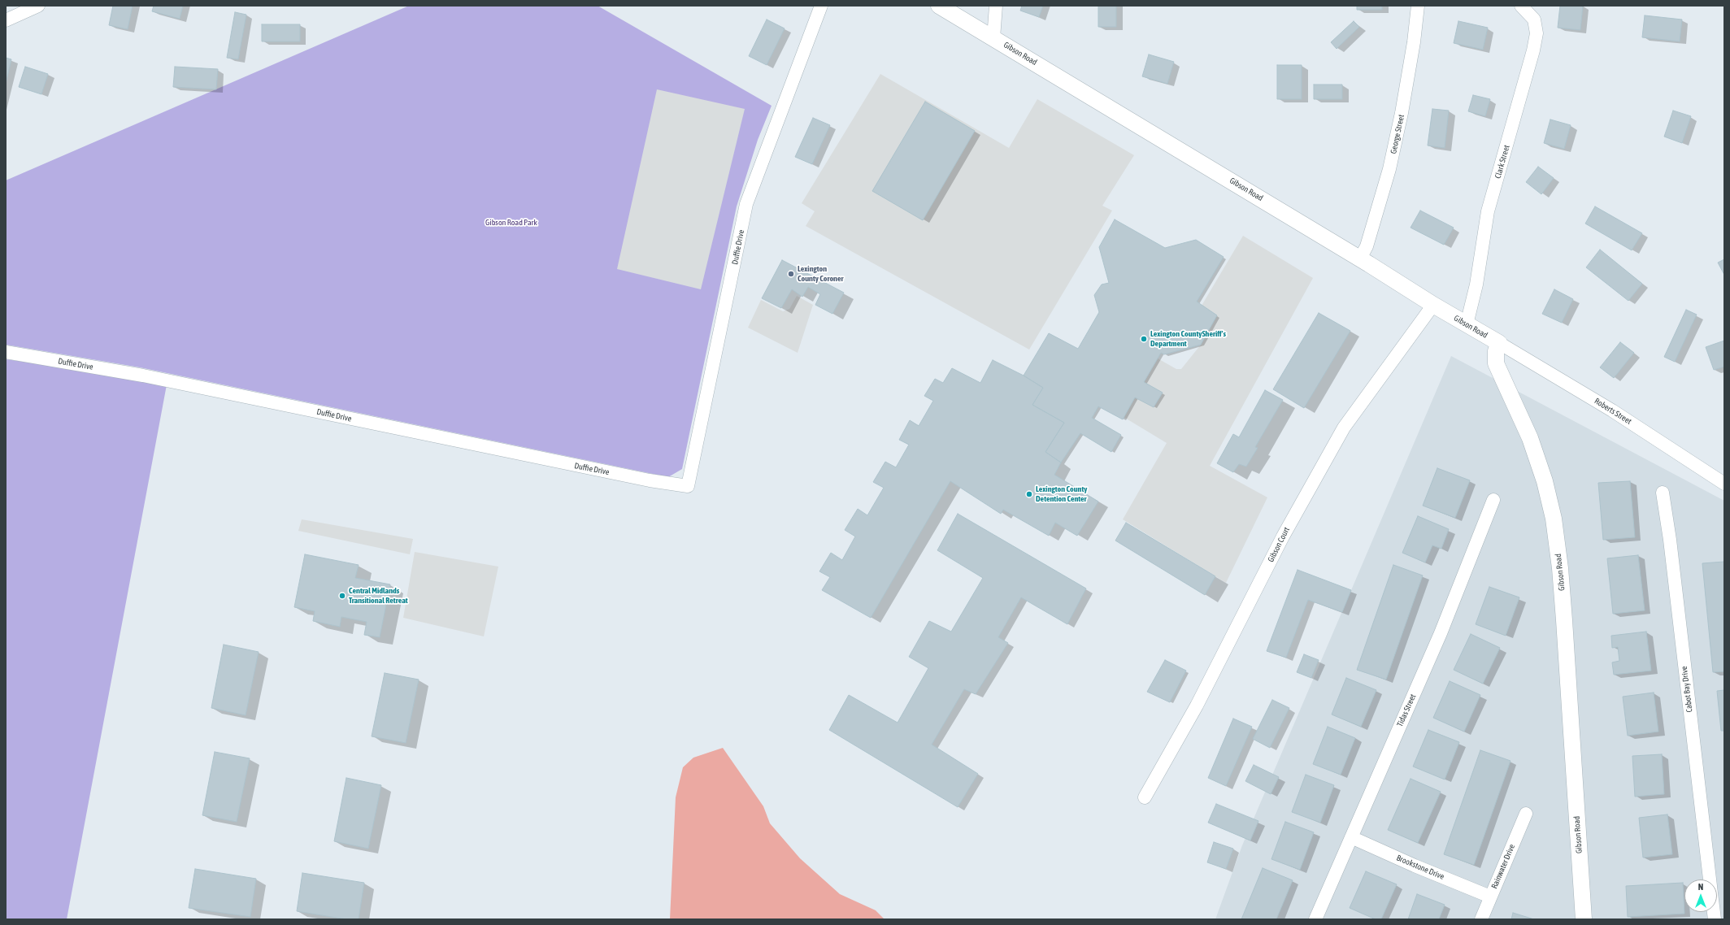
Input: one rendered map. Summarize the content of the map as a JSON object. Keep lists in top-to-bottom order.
{
  "streets": {
    "street": [
      "Gibson Road",
      "George Street",
      "Clark Street",
      "Duffie Drive",
      "Roberts Street",
      "Gibson Court",
      "Cabot Bay Drive",
      "Tidas Street",
      "Rainwater Drive",
      "Brookstone Drive"
    ]
  },
  "crossings": [
    ["Gibson Road", "George Street"],
    ["Gibson Road", "Clark Street"],
    ["Gibson Road", "Roberts Street"],
    ["Gibson Road", "Gibson Court"],
    ["Tidas Street", "Brookstone Drive"],
    ["Rainwater Drive", "Brookstone Drive"]
  ],
  "parks": ["Gibson Road Park"],
  "places": [
    "Lexington County Coroner",
    "Lexington CountySheriff's Department",
    "Lexington County Detention Center",
    "Central Midlands Transitional Retreat"
  ],
  "north": "top"
}
